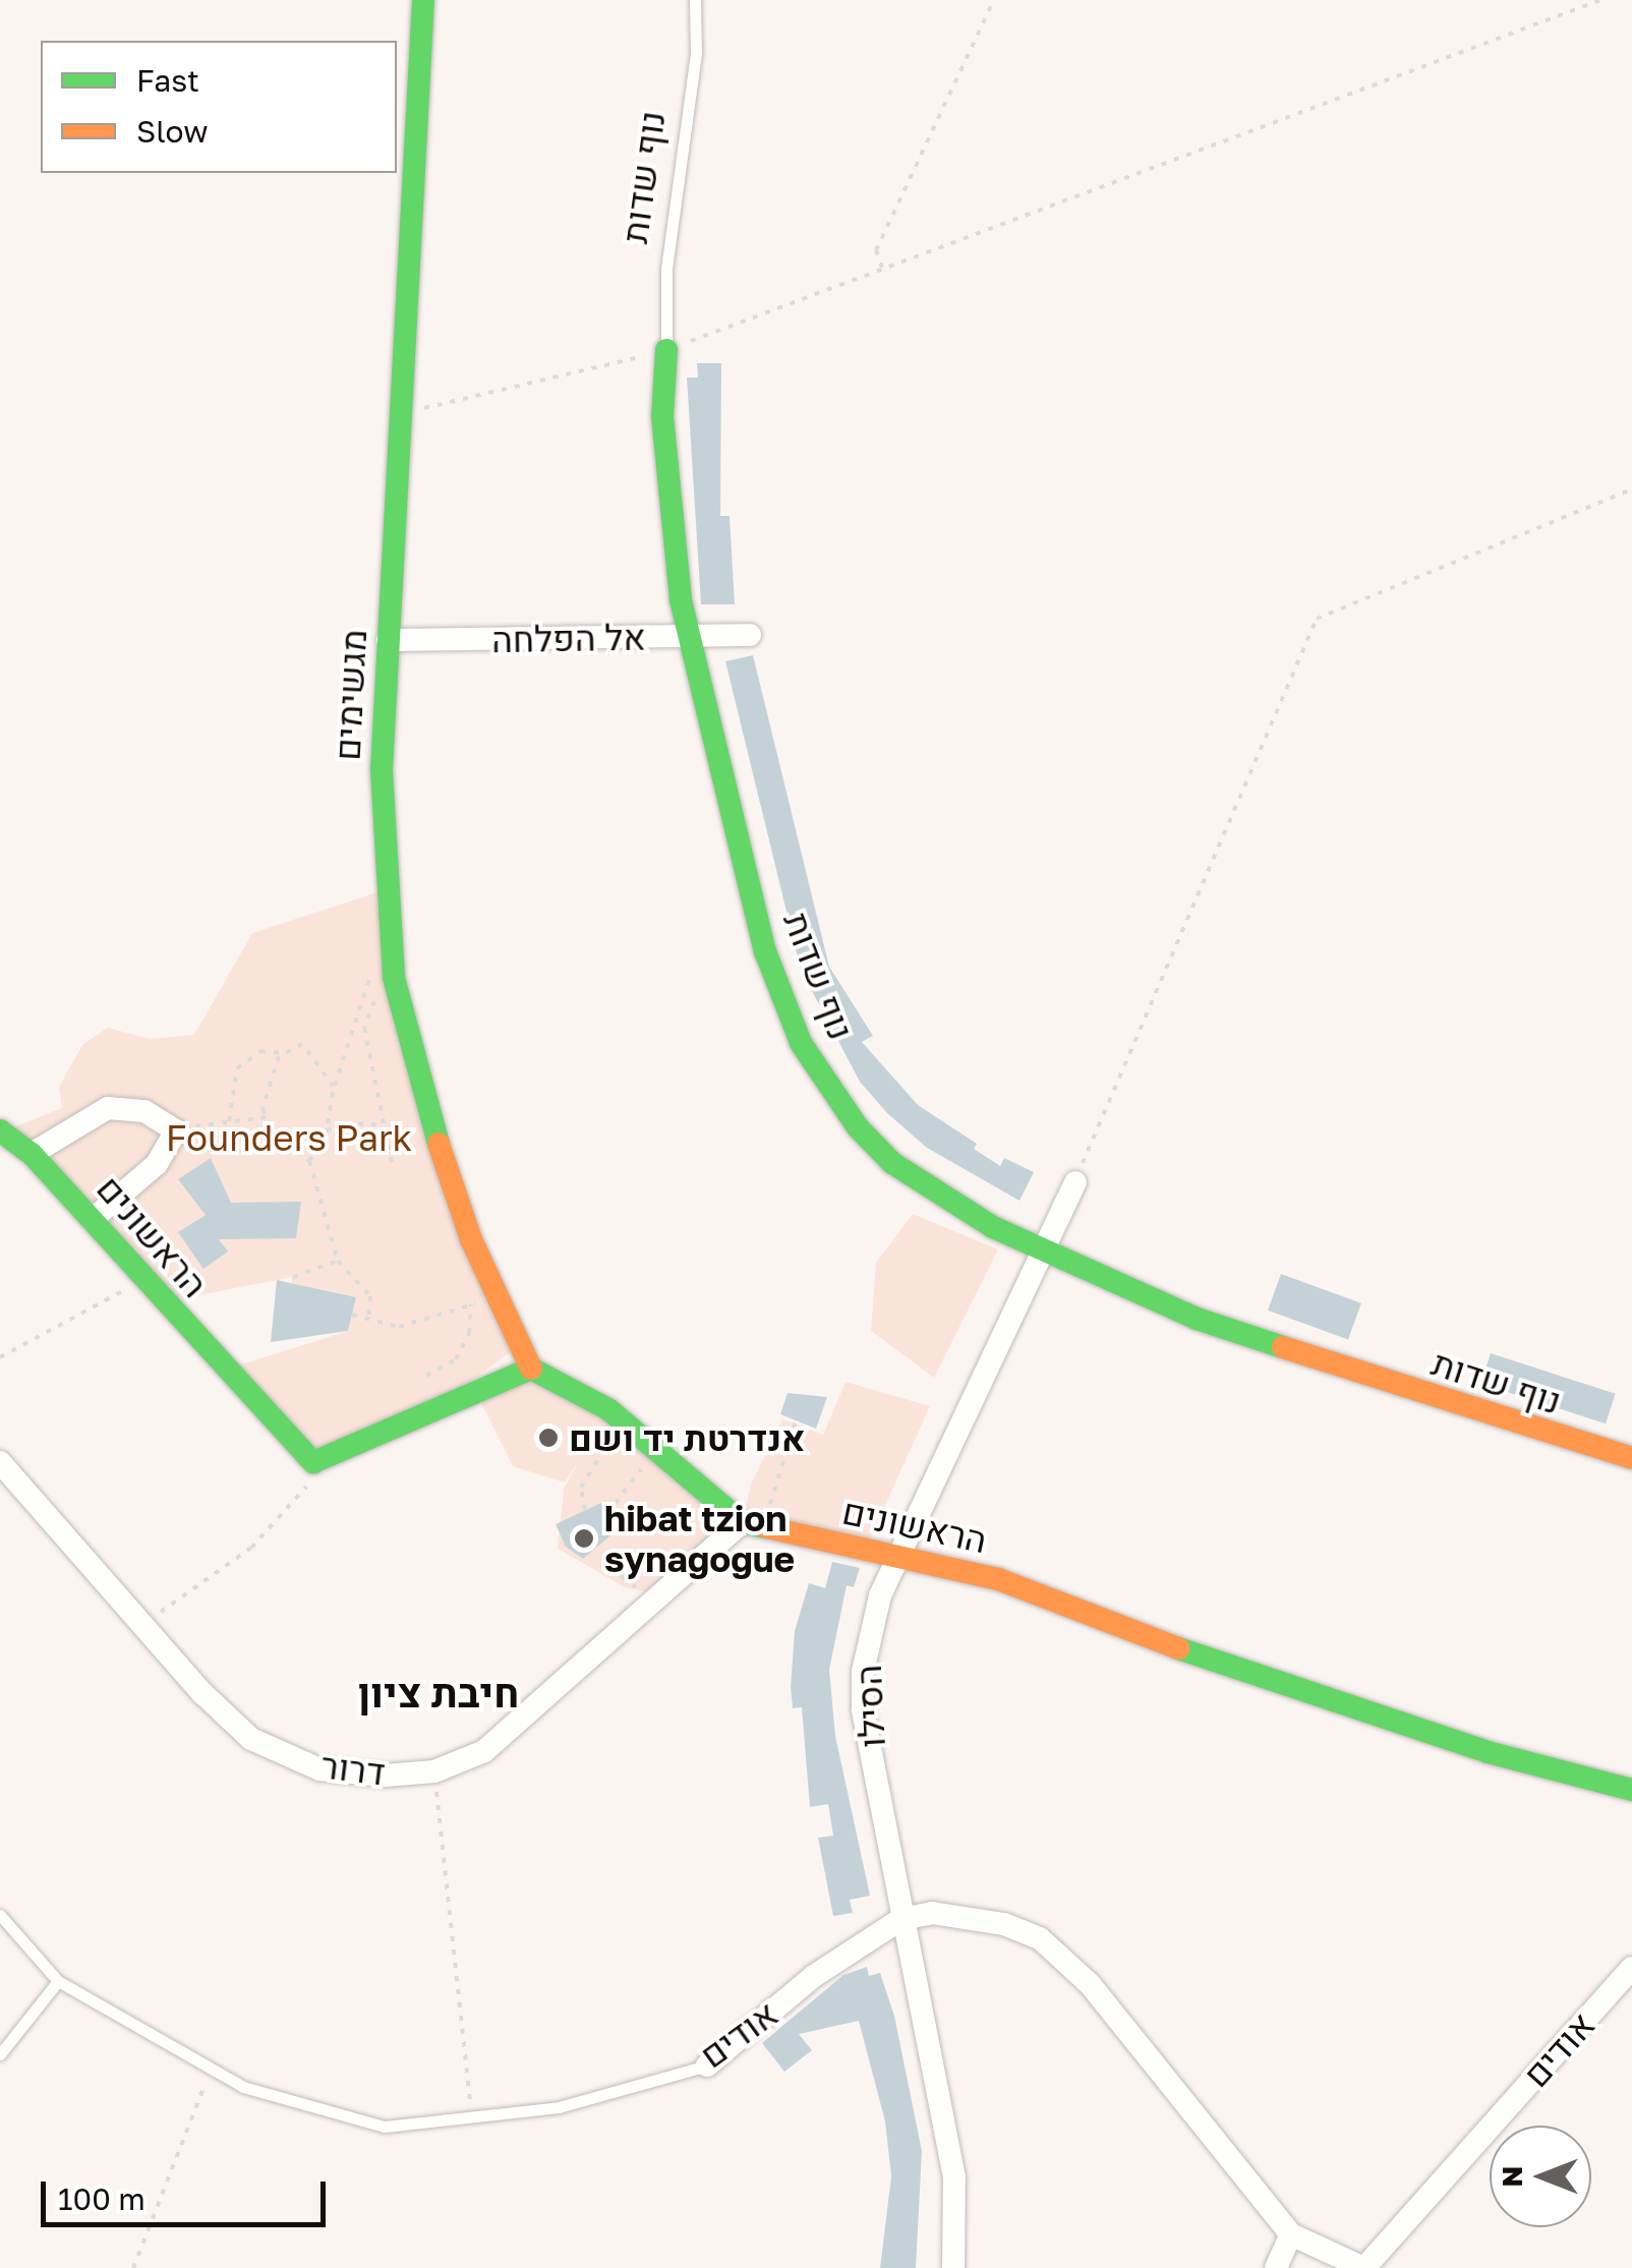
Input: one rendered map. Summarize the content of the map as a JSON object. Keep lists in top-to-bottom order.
{
  "streets": {
    "street": [
      "נוף שדות",
      "אל הפלחה",
      "מגשימים",
      "הראשונים",
      "הסילו",
      "דרור",
      "אודים"
    ]
  },
  "crossings": [
    ["נוף שדות", "אל הפלחה"],
    ["נוף שדות", "הסילו"],
    ["אל הפלחה", "מגשימים"],
    ["מגשימים", "הראשונים"],
    ["הראשונים", "הסילו"],
    ["הראשונים", "דרור"],
    ["הסילו", "אודים"]
  ],
  "districts": ["חיבת ציון"],
  "parks": ["Founders Park"],
  "places": ["אנדרטת יד ושם", "hibat tzion synagogue"],
  "legend": ["Fast", "Slow"],
  "scale_bar": "100 m",
  "north": "left"
}
